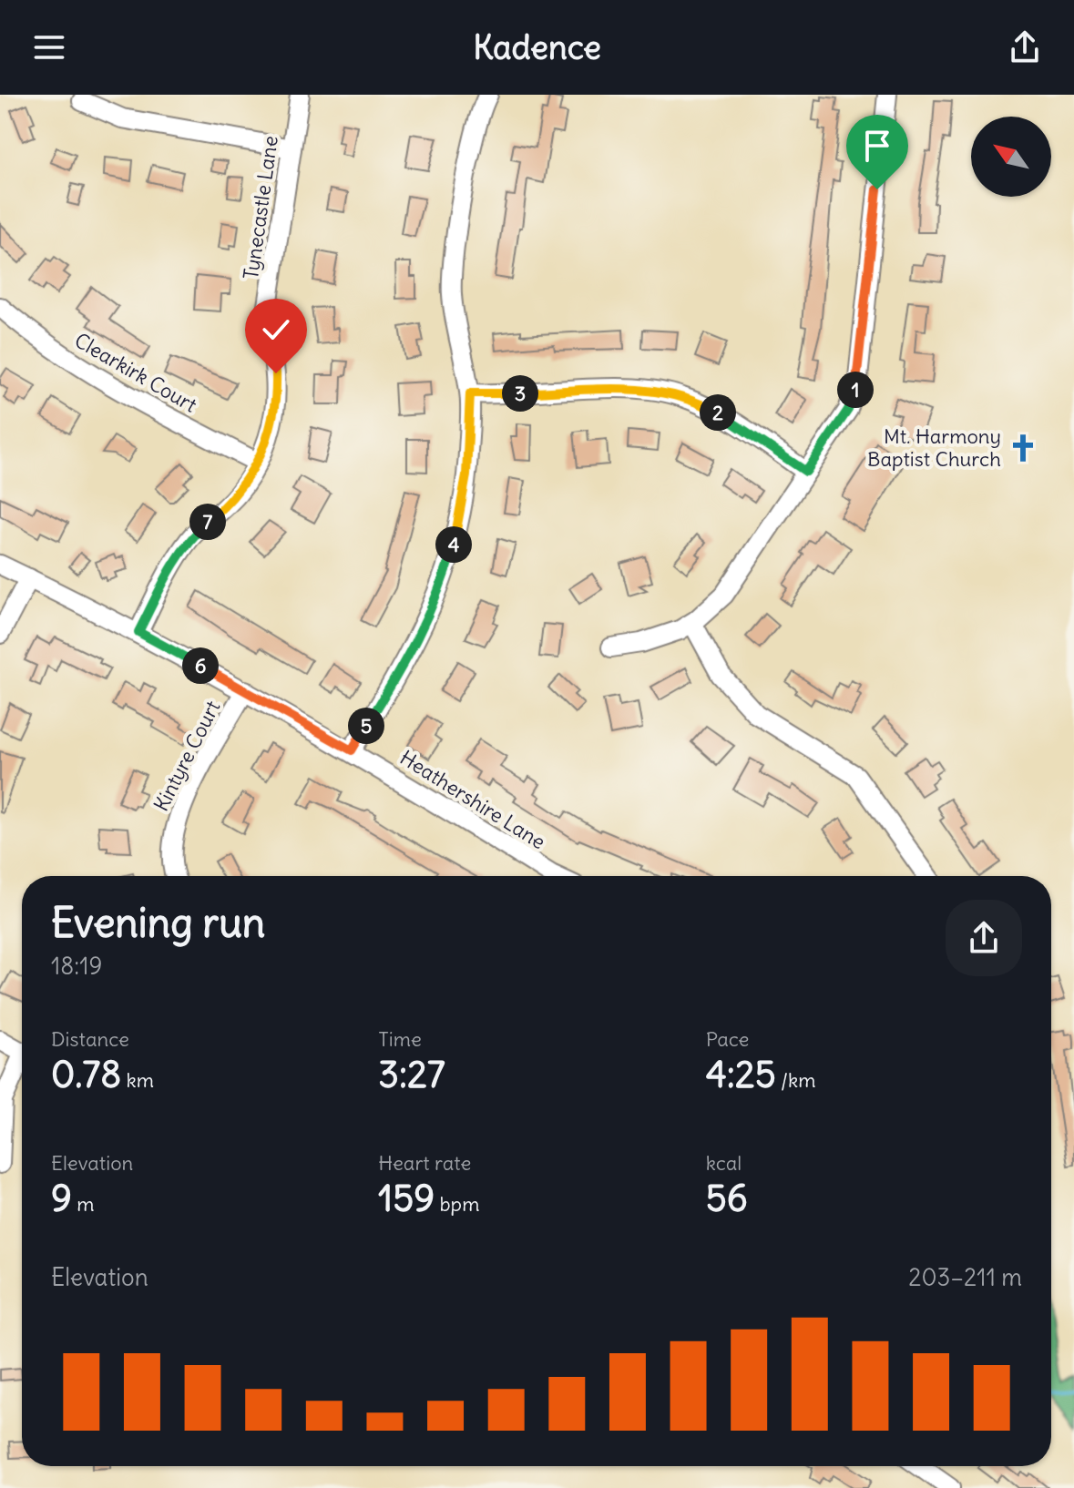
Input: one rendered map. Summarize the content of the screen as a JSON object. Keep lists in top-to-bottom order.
{
  "streets": {
    "street": [
      "Tynecastle Lane",
      "Clearkirk Court",
      "Kintyre Court",
      "Heathershire Lane"
    ]
  },
  "crossings": [
    ["Tynecastle Lane", "Clearkirk Court"],
    ["Tynecastle Lane", "Heathershire Lane"],
    ["Kintyre Court", "Heathershire Lane"]
  ],
  "places": {
    "church": ["Mt. Harmony Baptist Church"]
  },
  "north": "top left",
  "page": {
    "header": "Kadence",
    "pins": [
      "1",
      "3",
      "2",
      "7",
      "4",
      "6",
      "5"
    ],
    "heading": ["Evening run", "18:19"],
    "stats": [
      ["Distance", "0.78 km"],
      ["Time", "3:27"],
      ["Pace", "4:25 /km"],
      ["Elevation", "9 m"],
      ["Heart rate", "159 bpm"],
      ["kcal", "56"]
    ],
    "chart": ["Elevation", "203–211 m"]
  }
}
